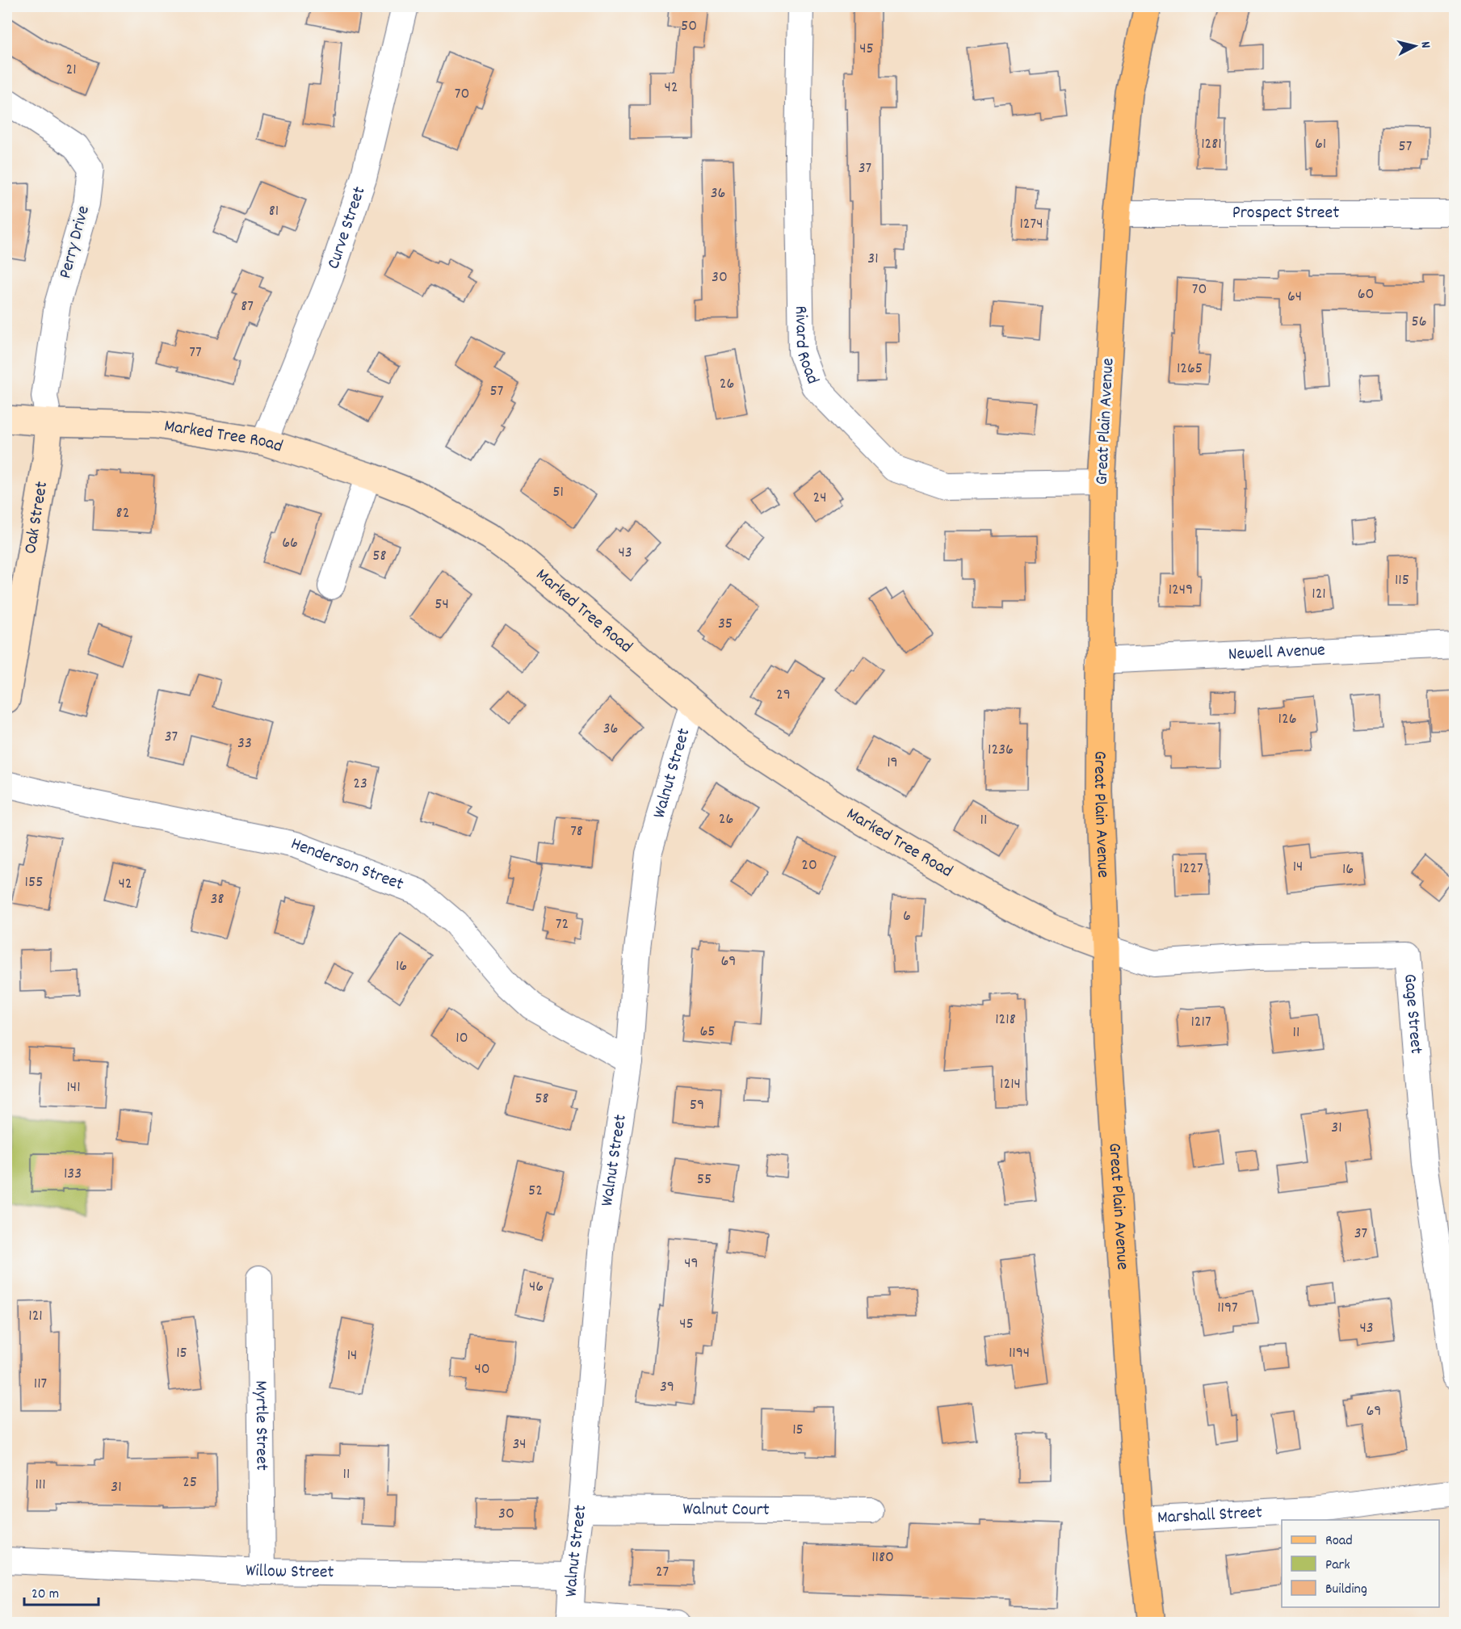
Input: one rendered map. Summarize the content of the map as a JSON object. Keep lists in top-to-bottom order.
{
  "streets": {
    "main road": ["Great Plain Avenue"],
    "street": [
      "Prospect Street",
      "Curve Street",
      "Perry Drive",
      "Rivard Road",
      "Marked Tree Road",
      "Oak Street",
      "Newell Avenue",
      "Walnut Street",
      "Henderson Street",
      "Gage Street",
      "Myrtle Street",
      "Walnut Court",
      "Marshall Street",
      "Willow Street"
    ]
  },
  "crossings": [
    ["Prospect Street", "Great Plain Avenue"],
    ["Curve Street", "Marked Tree Road"],
    ["Perry Drive", "Marked Tree Road"],
    ["Perry Drive", "Oak Street"],
    ["Rivard Road", "Great Plain Avenue"],
    ["Great Plain Avenue", "Marked Tree Road"],
    ["Great Plain Avenue", "Newell Avenue"],
    ["Great Plain Avenue", "Gage Street"],
    ["Great Plain Avenue", "Marshall Street"],
    ["Marked Tree Road", "Oak Street"],
    ["Marked Tree Road", "Walnut Street"],
    ["Marked Tree Road", "Gage Street"],
    ["Walnut Street", "Henderson Street"],
    ["Walnut Street", "Walnut Court"],
    ["Walnut Street", "Willow Street"],
    ["Myrtle Street", "Willow Street"]
  ],
  "house_numbers": [
    "50",
    "45",
    "21",
    "42",
    "70",
    "1281",
    "61",
    "57",
    "37",
    "36",
    "81",
    "1274",
    "31",
    "30",
    "70",
    "60",
    "64",
    "87",
    "56",
    "77",
    "1265",
    "26",
    "57",
    "51",
    "24",
    "82",
    "66",
    "43",
    "58",
    "115",
    "1249",
    "121",
    "54",
    "35",
    "29",
    "126",
    "36",
    "37",
    "33",
    "1236",
    "19",
    "23",
    "26",
    "11",
    "78",
    "20",
    "14",
    "1227",
    "16",
    "155",
    "42",
    "38",
    "6",
    "72",
    "69",
    "16",
    "1218",
    "1217",
    "65",
    "11",
    "10",
    "1214",
    "141",
    "58",
    "59",
    "31",
    "133",
    "55",
    "52",
    "37",
    "49",
    "46",
    "1197",
    "121",
    "45",
    "43",
    "15",
    "1194",
    "14",
    "40",
    "117",
    "39",
    "69",
    "15",
    "34",
    "11",
    "25",
    "111",
    "31",
    "30",
    "1180",
    "27"
  ],
  "legend": ["Road", "Park", "Building"],
  "scale_bar": "20 m",
  "north": "right"
}
